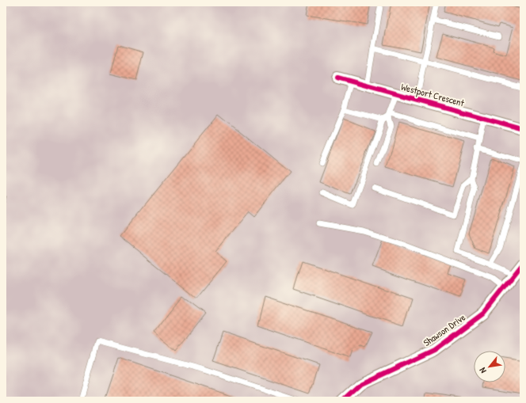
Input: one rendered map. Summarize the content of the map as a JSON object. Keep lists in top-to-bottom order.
{
  "streets": {
    "street": ["Westport Crescent", "Shawson Drive"]
  },
  "north": "bottom left"
}
